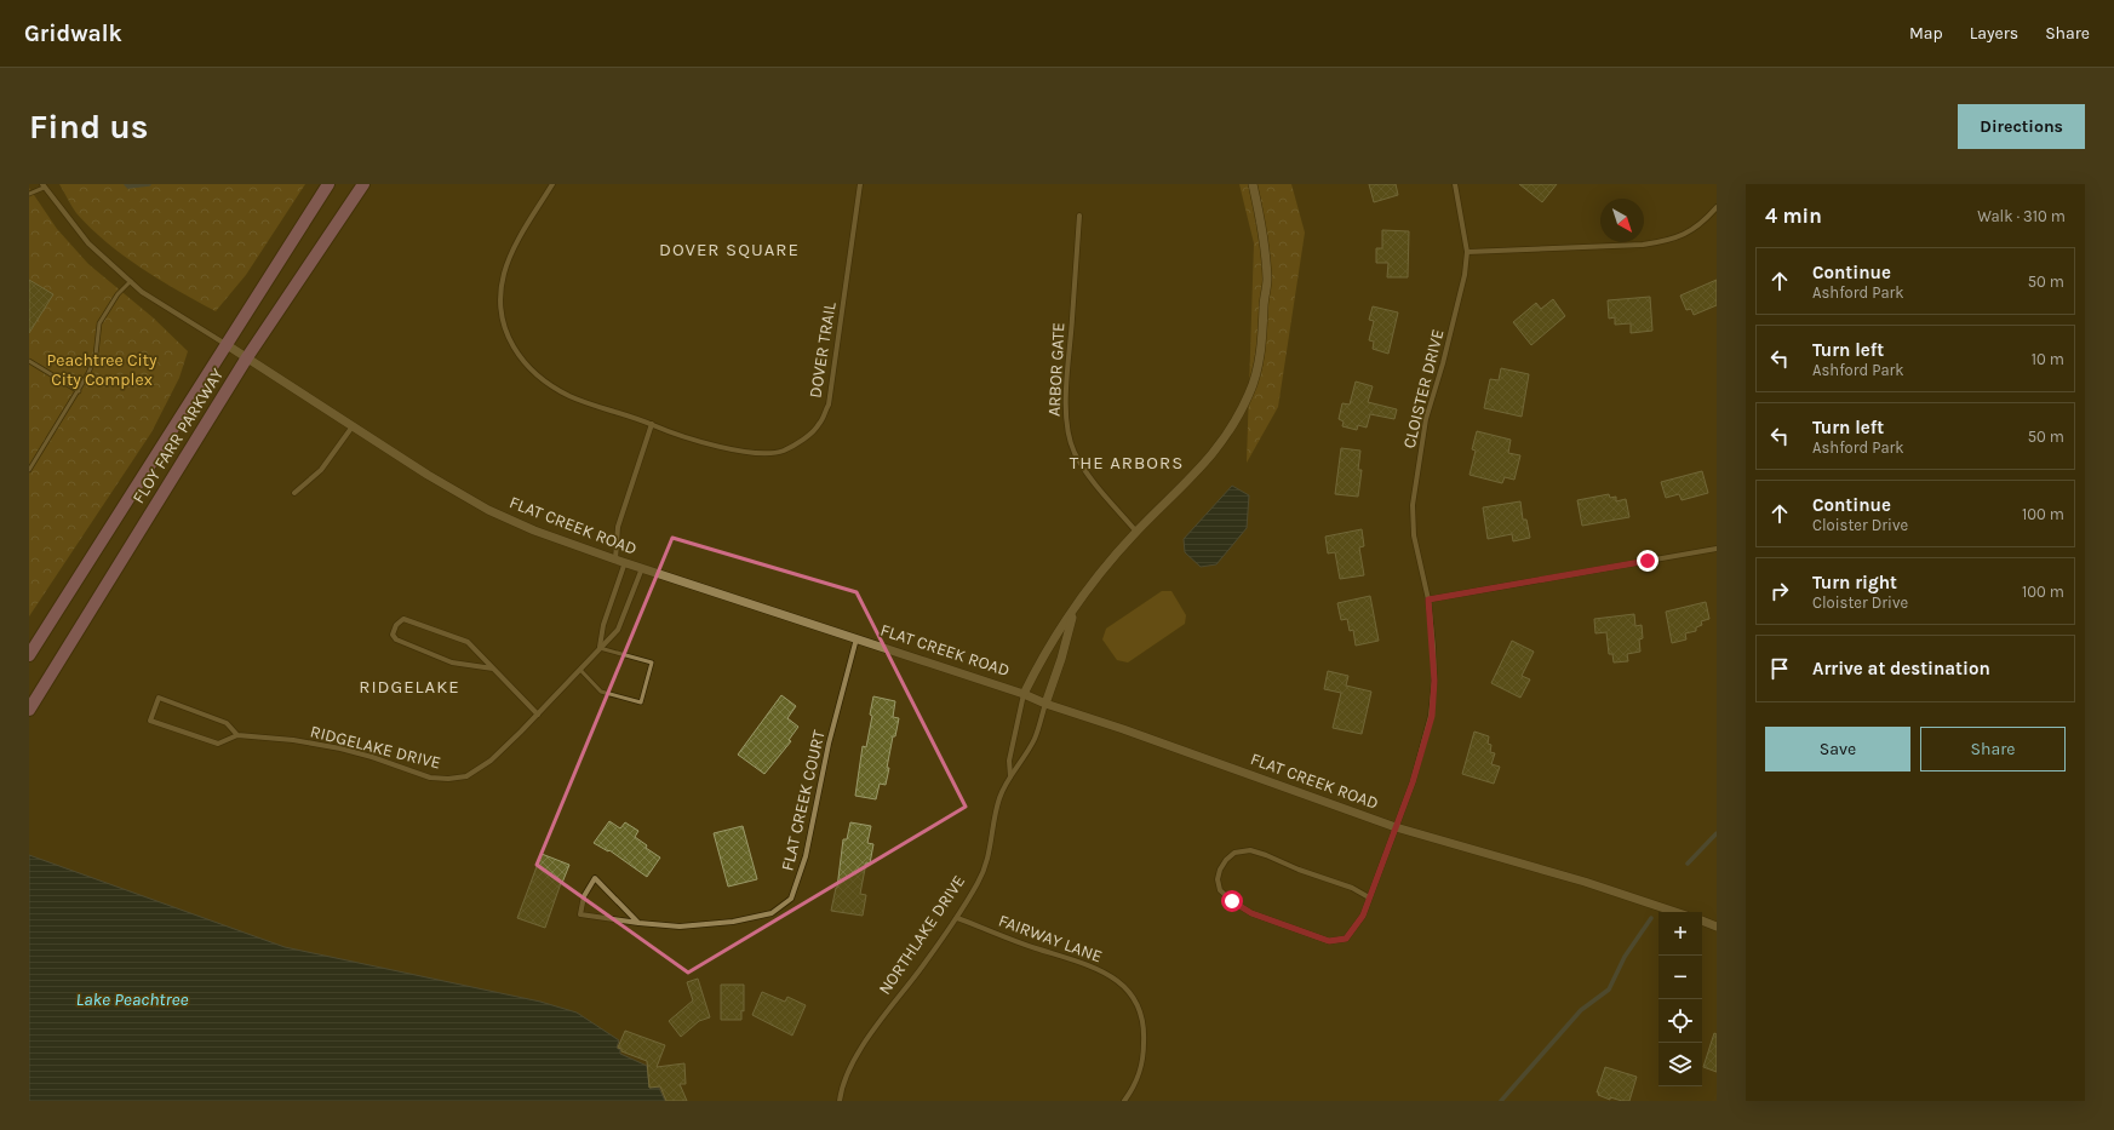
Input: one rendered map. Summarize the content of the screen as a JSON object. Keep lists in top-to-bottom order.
{
  "streets": {
    "main road": ["FLOY FARR PARKWAY"],
    "street": [
      "DOVER TRAIL",
      "ARBOR GATE",
      "CLOISTER DRIVE",
      "FLAT CREEK ROAD",
      "RIDGELAKE DRIVE",
      "FLAT CREEK COURT",
      "NORTHLAKE DRIVE",
      "FAIRWAY LANE"
    ]
  },
  "crossings": [
    ["ARBOR GATE", "NORTHLAKE DRIVE"],
    ["CLOISTER DRIVE", "FLAT CREEK ROAD"],
    ["FLOY FARR PARKWAY", "FLAT CREEK ROAD"],
    ["FLAT CREEK ROAD", "RIDGELAKE DRIVE"],
    ["FLAT CREEK ROAD", "FLAT CREEK COURT"],
    ["FLAT CREEK ROAD", "NORTHLAKE DRIVE"],
    ["NORTHLAKE DRIVE", "FAIRWAY LANE"]
  ],
  "districts": ["DOVER SQUARE", "THE ARBORS", "RIDGELAKE"],
  "water": ["Lake Peachtree"],
  "parks": ["Peachtree City City Complex"],
  "north": "bottom right",
  "page": {
    "header": "Gridwalk",
    "nav": ["Map", "Layers", "Share"],
    "buttons": [
      "Directions",
      ["Save", "Share"]
    ],
    "title": "Find us",
    "heading": ["4 min", "Walk · 310 m"],
    "list": [
      ["Continue", "Ashford Park", "50 m"],
      ["Turn left", "Ashford Park", "10 m"],
      ["Turn left", "Ashford Park", "50 m"],
      ["Continue", "Cloister Drive", "100 m"],
      ["Turn right", "Cloister Drive", "100 m"],
      "Arrive at destination"
    ],
    "map_buttons": ["+", "−"]
  }
}
